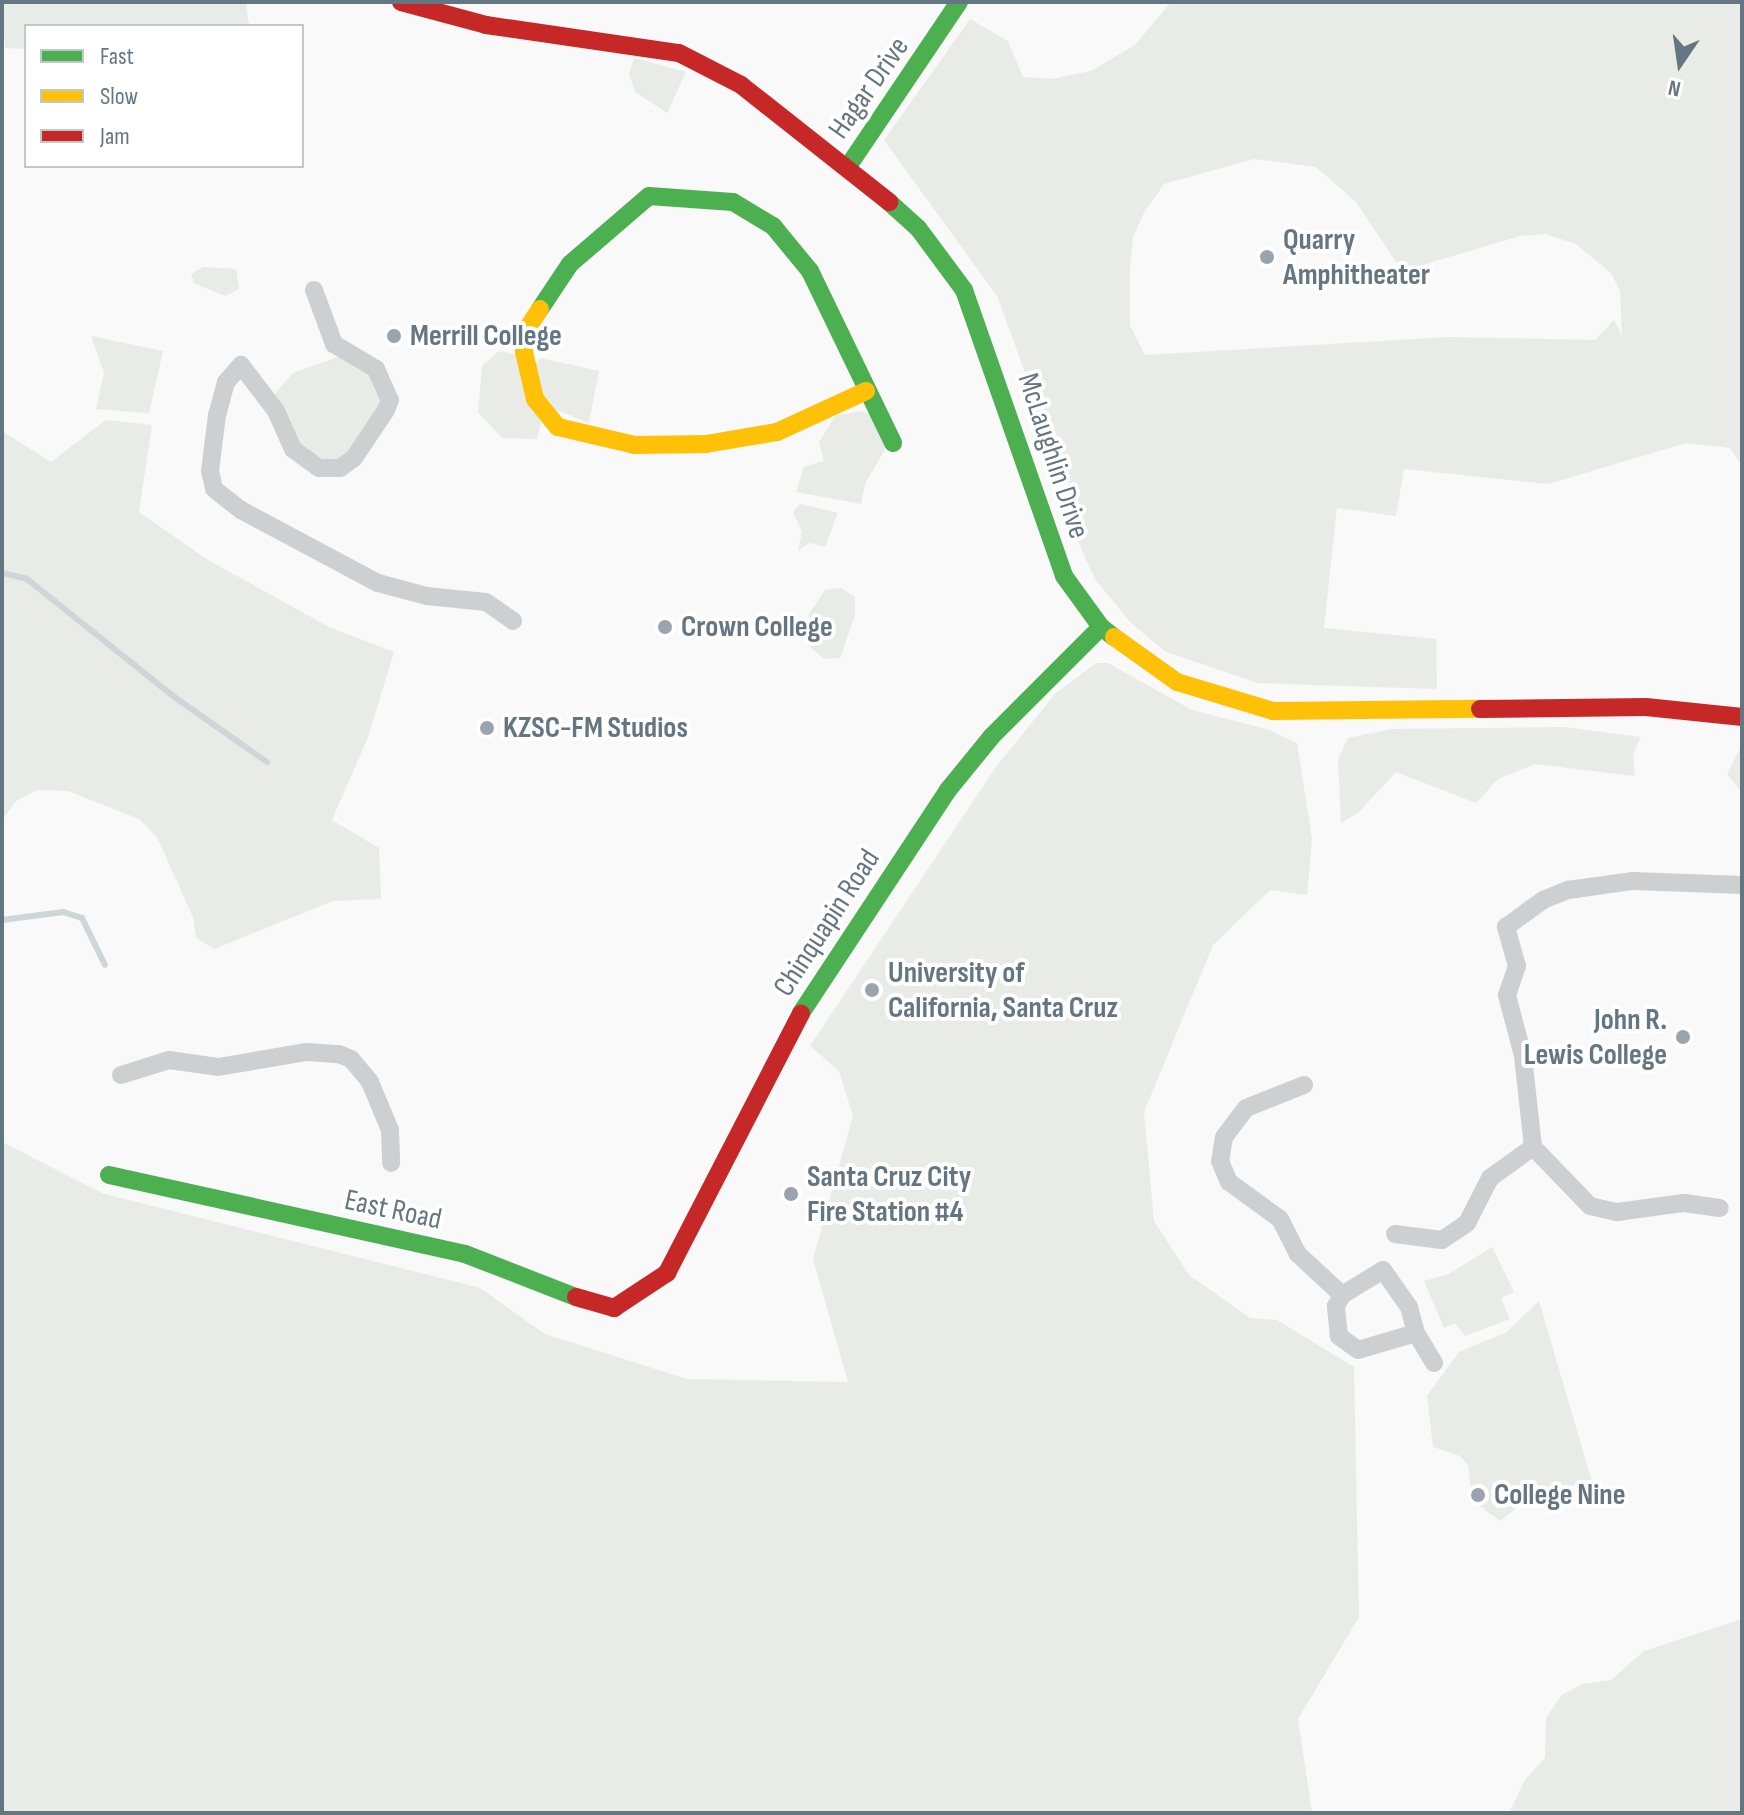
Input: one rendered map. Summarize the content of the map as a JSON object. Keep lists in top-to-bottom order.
{
  "streets": {
    "street": [
      "Hagar Drive",
      "McLaughlin Drive",
      "Chinquapin Road",
      "East Road"
    ]
  },
  "crossings": [
    ["Hagar Drive", "McLaughlin Drive"],
    ["McLaughlin Drive", "Chinquapin Road"],
    ["Chinquapin Road", "East Road"]
  ],
  "places": [
    "Quarry Amphitheater",
    "Merrill College",
    "Crown College",
    "KZSC-FM Studios",
    "University of California, Santa Cruz",
    "John R. Lewis College",
    "Santa Cruz City Fire Station #4",
    "College Nine"
  ],
  "legend": ["Fast", "Slow", "Jam"],
  "north": "bottom"
}
